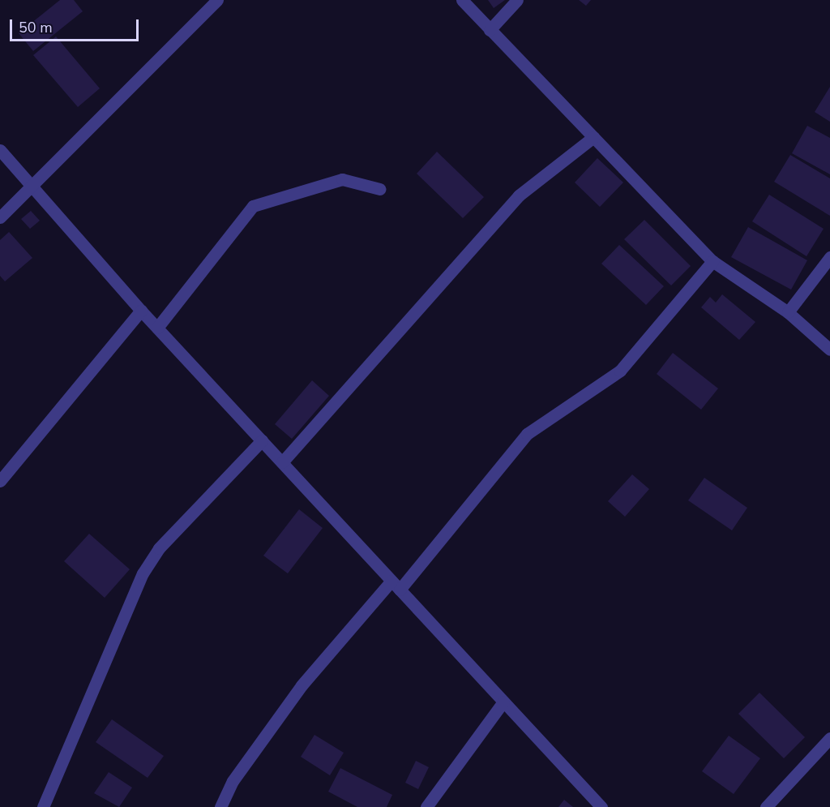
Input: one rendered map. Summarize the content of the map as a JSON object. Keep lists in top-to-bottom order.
{
  "scale_bar": "50 m"
}
